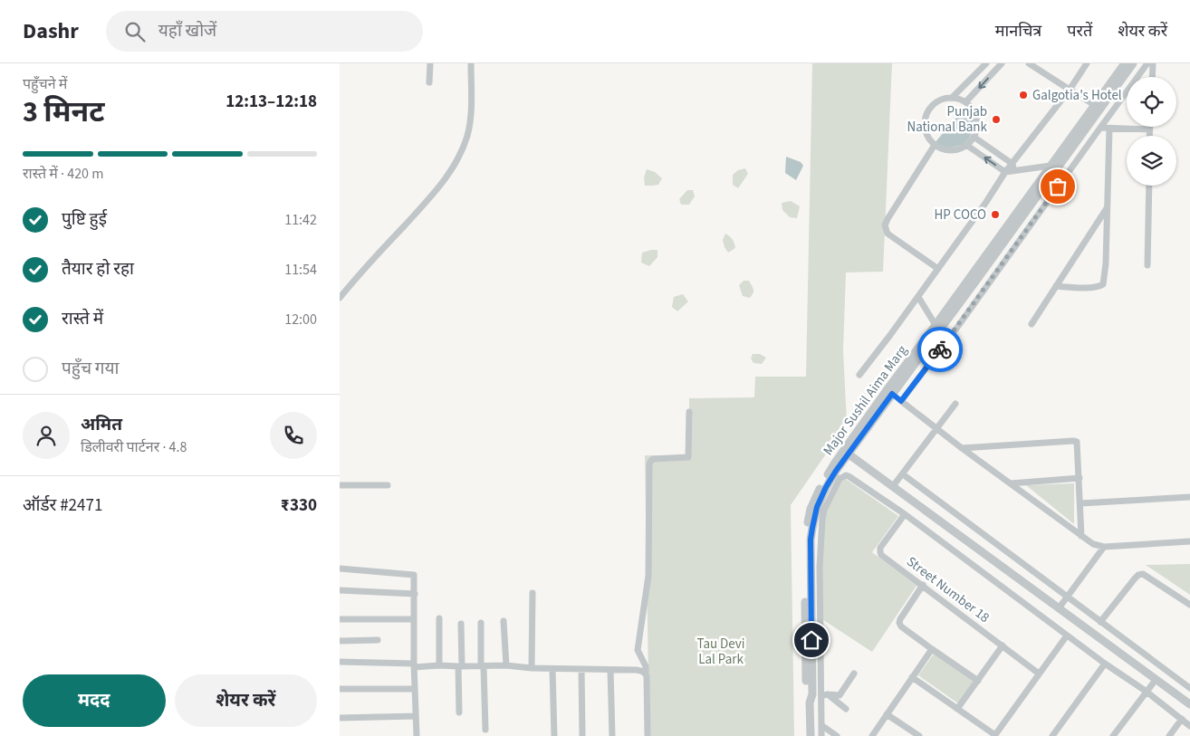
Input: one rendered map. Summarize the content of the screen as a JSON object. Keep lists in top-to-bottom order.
{
  "streets": {
    "street": ["Major Sushil Aima Marg", "Street Number 18"]
  },
  "parks": ["Tau Devi Lal Park"],
  "places": ["Galgotia's Hotel", "Punjab National Bank", "HP COCO"],
  "page": {
    "header": "Dashr",
    "search": "यहाँ खोजें",
    "nav": ["मानचित्र", "परतें", "शेयर करें"],
    "heading": ["3 मिनट", "पहुँचने में", "12:13–12:18"],
    "panel": [
      "अमित",
      "डिलीवरी पार्टनर · 4.8",
      "ऑर्डर #2471",
      "₹330"
    ],
    "bar": "रास्ते में · 420 m",
    "list": [
      ["पुष्टि हुई", "11:42"],
      ["तैयार हो रहा", "11:54"],
      ["रास्ते में", "12:00"],
      "पहुँच गया"
    ],
    "buttons": ["मदद", "शेयर करें"]
  }
}
